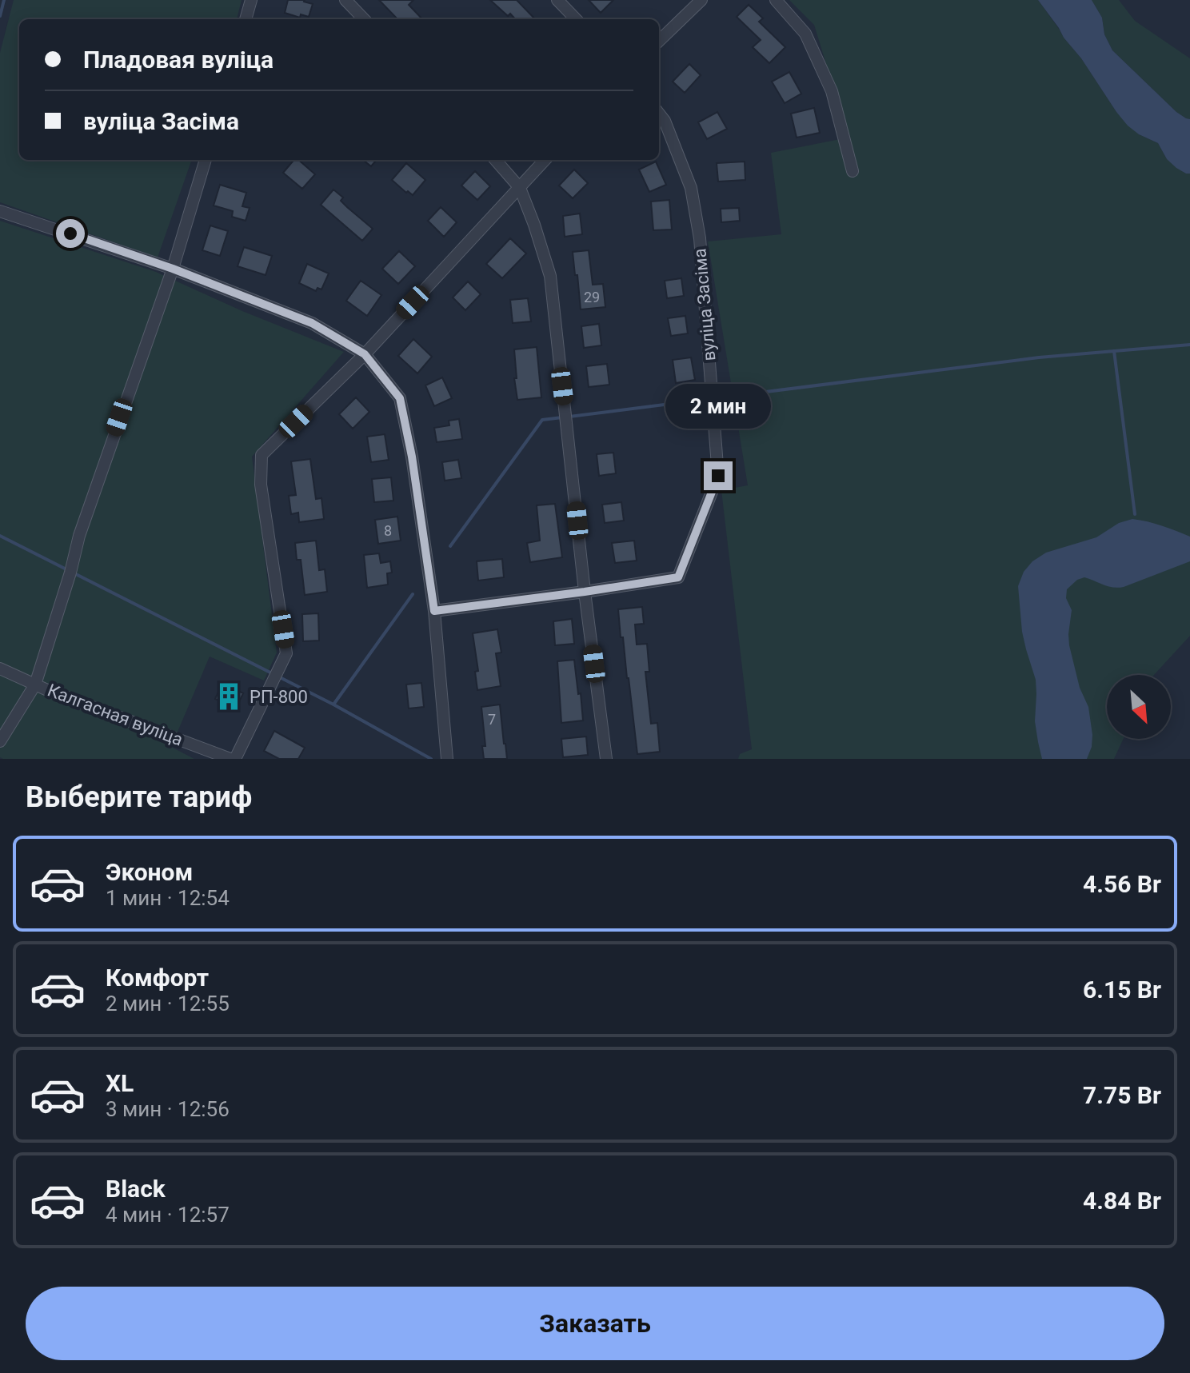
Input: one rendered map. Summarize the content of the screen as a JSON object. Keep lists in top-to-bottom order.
{
  "streets": {
    "street": ["вуліца Засіма", "Калгасная вуліца"]
  },
  "places": {
    "building": ["РП-800"]
  },
  "house_numbers": ["29", "8", "7"],
  "north": "bottom right",
  "page": {
    "banner": ["Пладовая вуліца", "вуліца Засіма"],
    "bubble": "2 мин",
    "heading": "Выберите тариф",
    "list": [
      {
        "name": "Эконом",
        "note": "1 мин · 12:54",
        "value": "4.56 Br"
      },
      {
        "name": "Комфорт",
        "note": "2 мин · 12:55",
        "value": "6.15 Br"
      },
      {
        "name": "XL",
        "note": "3 мин · 12:56",
        "value": "7.75 Br"
      },
      {
        "name": "Black",
        "note": "4 мин · 12:57",
        "value": "4.84 Br"
      }
    ],
    "buttons": "Заказать"
  }
}
